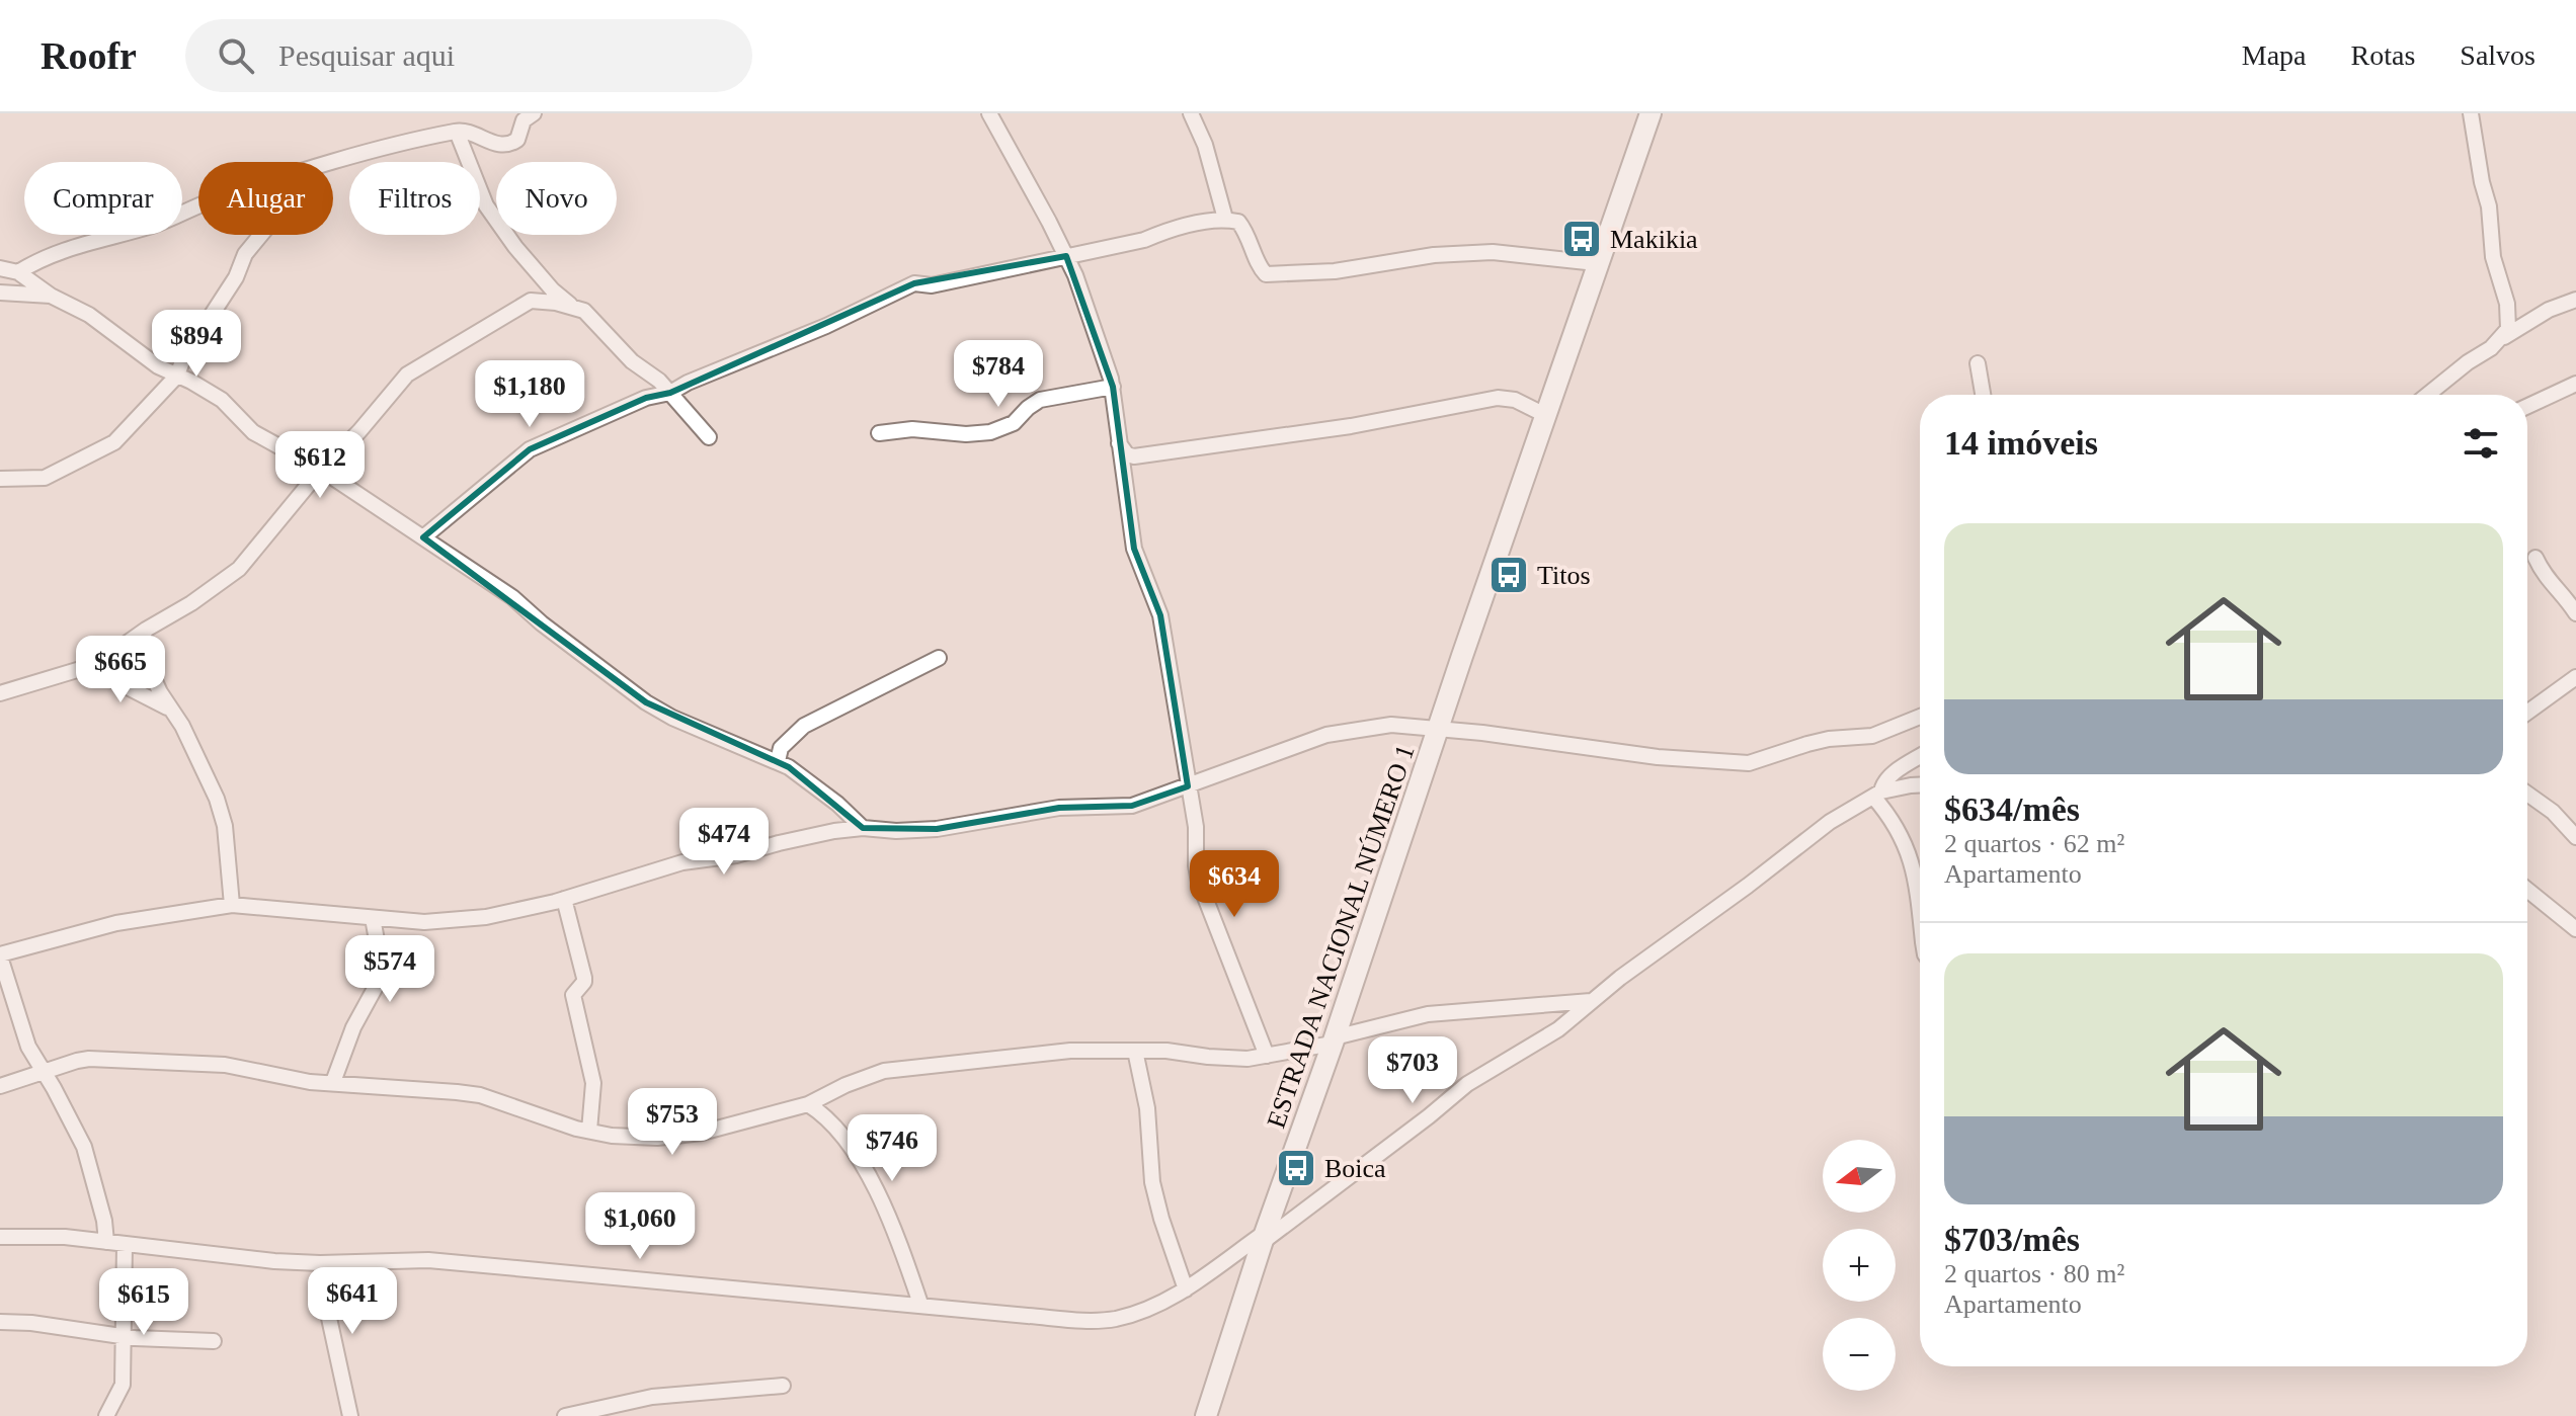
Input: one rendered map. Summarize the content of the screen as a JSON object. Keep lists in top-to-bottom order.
{
  "streets": {
    "highway": ["ESTRADA NACIONAL NÚMERO 1"]
  },
  "places": {
    "bus stop": ["Makikia", "Titos", "Boica"]
  },
  "north": "left",
  "page": {
    "header": "Roofr",
    "search": "Pesquisar aqui",
    "nav": ["Mapa", "Rotas", "Salvos"],
    "chip": [
      "Comprar",
      "Alugar",
      "Filtros",
      "Novo"
    ],
    "price": [
      "$894",
      "$784",
      "$1,180",
      "$612",
      "$665",
      "$474",
      "$634",
      "$574",
      "$703",
      "$753",
      "$746",
      "$1,060",
      "$641",
      "$615"
    ],
    "heading": "14 imóveis",
    "list": [
      {
        "name": "$634/mês",
        "note": "2 quartos · 62 m² · Apartamento"
      },
      {
        "name": "$703/mês",
        "note": "2 quartos · 80 m² · Apartamento"
      }
    ],
    "map_buttons": ["+", "−"]
  }
}
